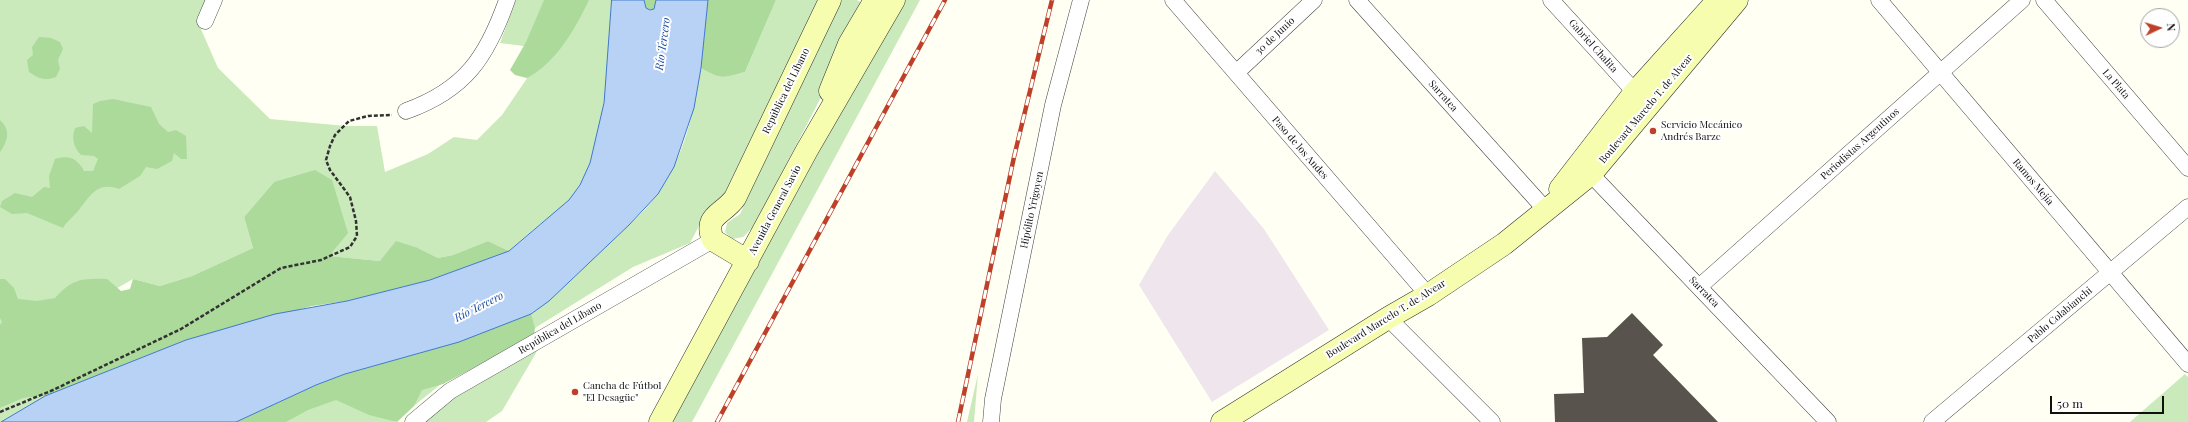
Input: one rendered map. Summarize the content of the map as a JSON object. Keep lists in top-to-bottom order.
{
  "streets": {
    "main road": ["República del Líbano", "Boulevard Marcelo T. de Alvear", "Avenida General Savio"],
    "street": [
      "30 de Junio",
      "Gabriel Chalita",
      "La Plata",
      "Sarratea",
      "Periodistas Argentinos",
      "Paso de los Andes",
      "Ramos Mejía",
      "Hipólito Yrigoyen",
      "Pablo Colabianchi"
    ]
  },
  "crossings": [
    ["30 de Junio", "Paso de los Andes"],
    ["Gabriel Chalita", "Boulevard Marcelo T. de Alvear"],
    ["Sarratea", "Boulevard Marcelo T. de Alvear"],
    ["Sarratea", "Periodistas Argentinos"],
    ["Boulevard Marcelo T. de Alvear", "Paso de los Andes"],
    ["Periodistas Argentinos", "Ramos Mejía"],
    ["Ramos Mejía", "Pablo Colabianchi"]
  ],
  "water": ["Río Tercero"],
  "places": ["Servicio Mecánico Andrés Barze", "Cancha de Fútbol \"El Desagüe\""],
  "scale_bar": "50 m",
  "north": "right"
}
